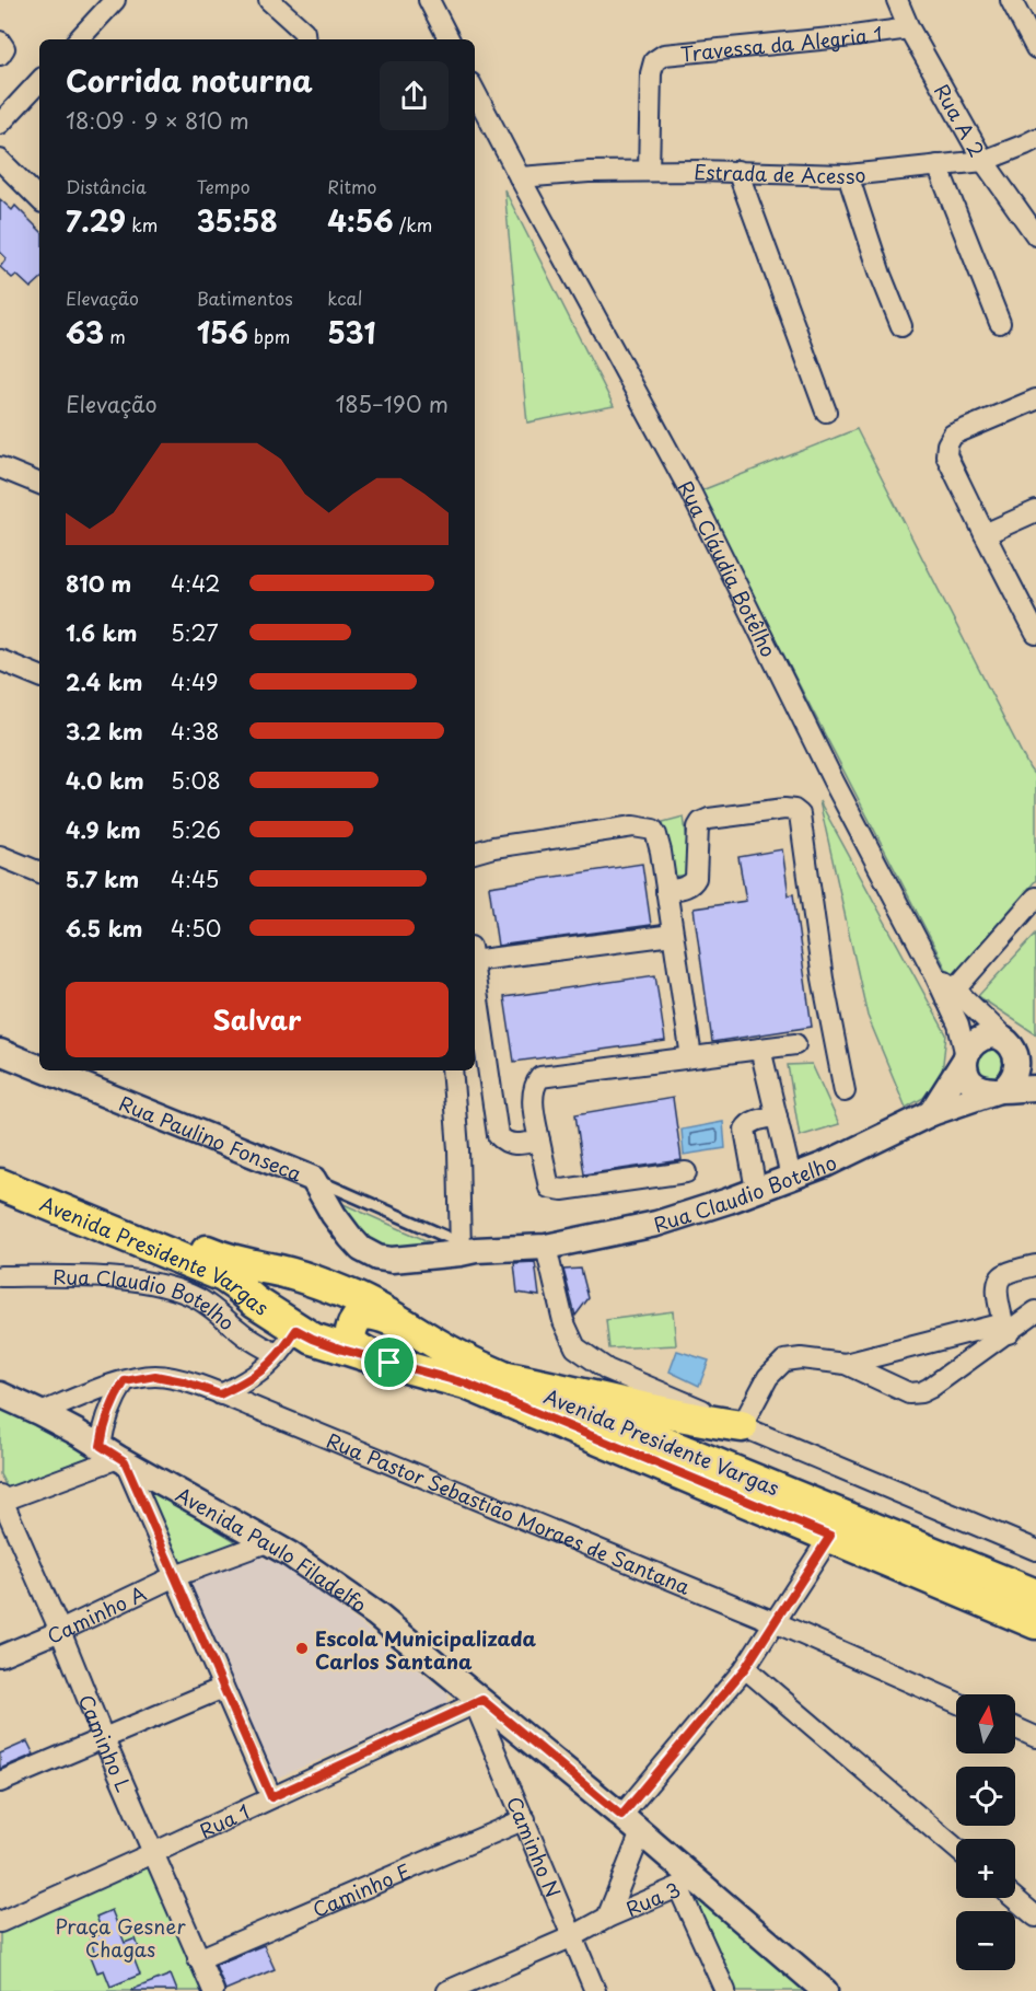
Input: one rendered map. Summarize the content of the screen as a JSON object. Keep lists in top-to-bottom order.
{
  "streets": {
    "main road": ["Avenida Presidente Vargas"],
    "street": [
      "Travessa da Alegria 1",
      "Rua A 2",
      "Estrada de Acesso",
      "Rua Cláudia Botêlho",
      "Rua Paulino Fonseca",
      "Rua Claudio Botelho",
      "Rua Pastor Sebastião Moraes de Santana",
      "Avenida Paulo Filadelfo",
      "Caminho A",
      "Caminho L",
      "Rua 1",
      "Caminho N",
      "Caminho E",
      "Rua 3"
    ]
  },
  "crossings": [
    ["Travessa da Alegria 1", "Rua A 2"],
    ["Travessa da Alegria 1", "Estrada de Acesso"],
    ["Rua A 2", "Estrada de Acesso"],
    ["Estrada de Acesso", "Rua Cláudia Botêlho"],
    ["Rua Cláudia Botêlho", "Rua Claudio Botelho"],
    ["Rua Paulino Fonseca", "Rua Claudio Botelho"],
    ["Rua Pastor Sebastião Moraes de Santana", "Avenida Paulo Filadelfo"],
    ["Avenida Paulo Filadelfo", "Caminho A"],
    ["Avenida Paulo Filadelfo", "Rua 1"],
    ["Avenida Paulo Filadelfo", "Caminho N"],
    ["Avenida Paulo Filadelfo", "Rua 3"],
    ["Caminho A", "Caminho L"],
    ["Caminho L", "Rua 1"],
    ["Caminho L", "Caminho E"],
    ["Rua 1", "Caminho N"],
    ["Caminho N", "Caminho E"],
    ["Caminho N", "Rua 3"]
  ],
  "parks": ["Praça Gesner Chagas"],
  "places": ["Escola Municipalizada Carlos Santana"],
  "north": "top",
  "page": {
    "heading": ["Corrida noturna", "18:09 · 9 × 810 m"],
    "stats": [
      ["Distância", "7.29 km"],
      ["Tempo", "35:58"],
      ["Ritmo", "4:56 /km"],
      ["Elevação", "63 m"],
      ["Batimentos", "156 bpm"],
      ["kcal", "531"]
    ],
    "chart": ["Elevação", "185–190 m"],
    "list": [
      {
        "name": "810 m",
        "note": "4:42"
      },
      {
        "name": "1.6 km",
        "note": "5:27"
      },
      {
        "name": "2.4 km",
        "note": "4:49"
      },
      {
        "name": "3.2 km",
        "note": "4:38"
      },
      {
        "name": "4.0 km",
        "note": "5:08"
      },
      {
        "name": "4.9 km",
        "note": "5:26"
      },
      {
        "name": "5.7 km",
        "note": "4:45"
      },
      {
        "name": "6.5 km",
        "note": "4:50"
      }
    ],
    "buttons": "Salvar",
    "map_buttons": ["+", "−"]
  }
}
